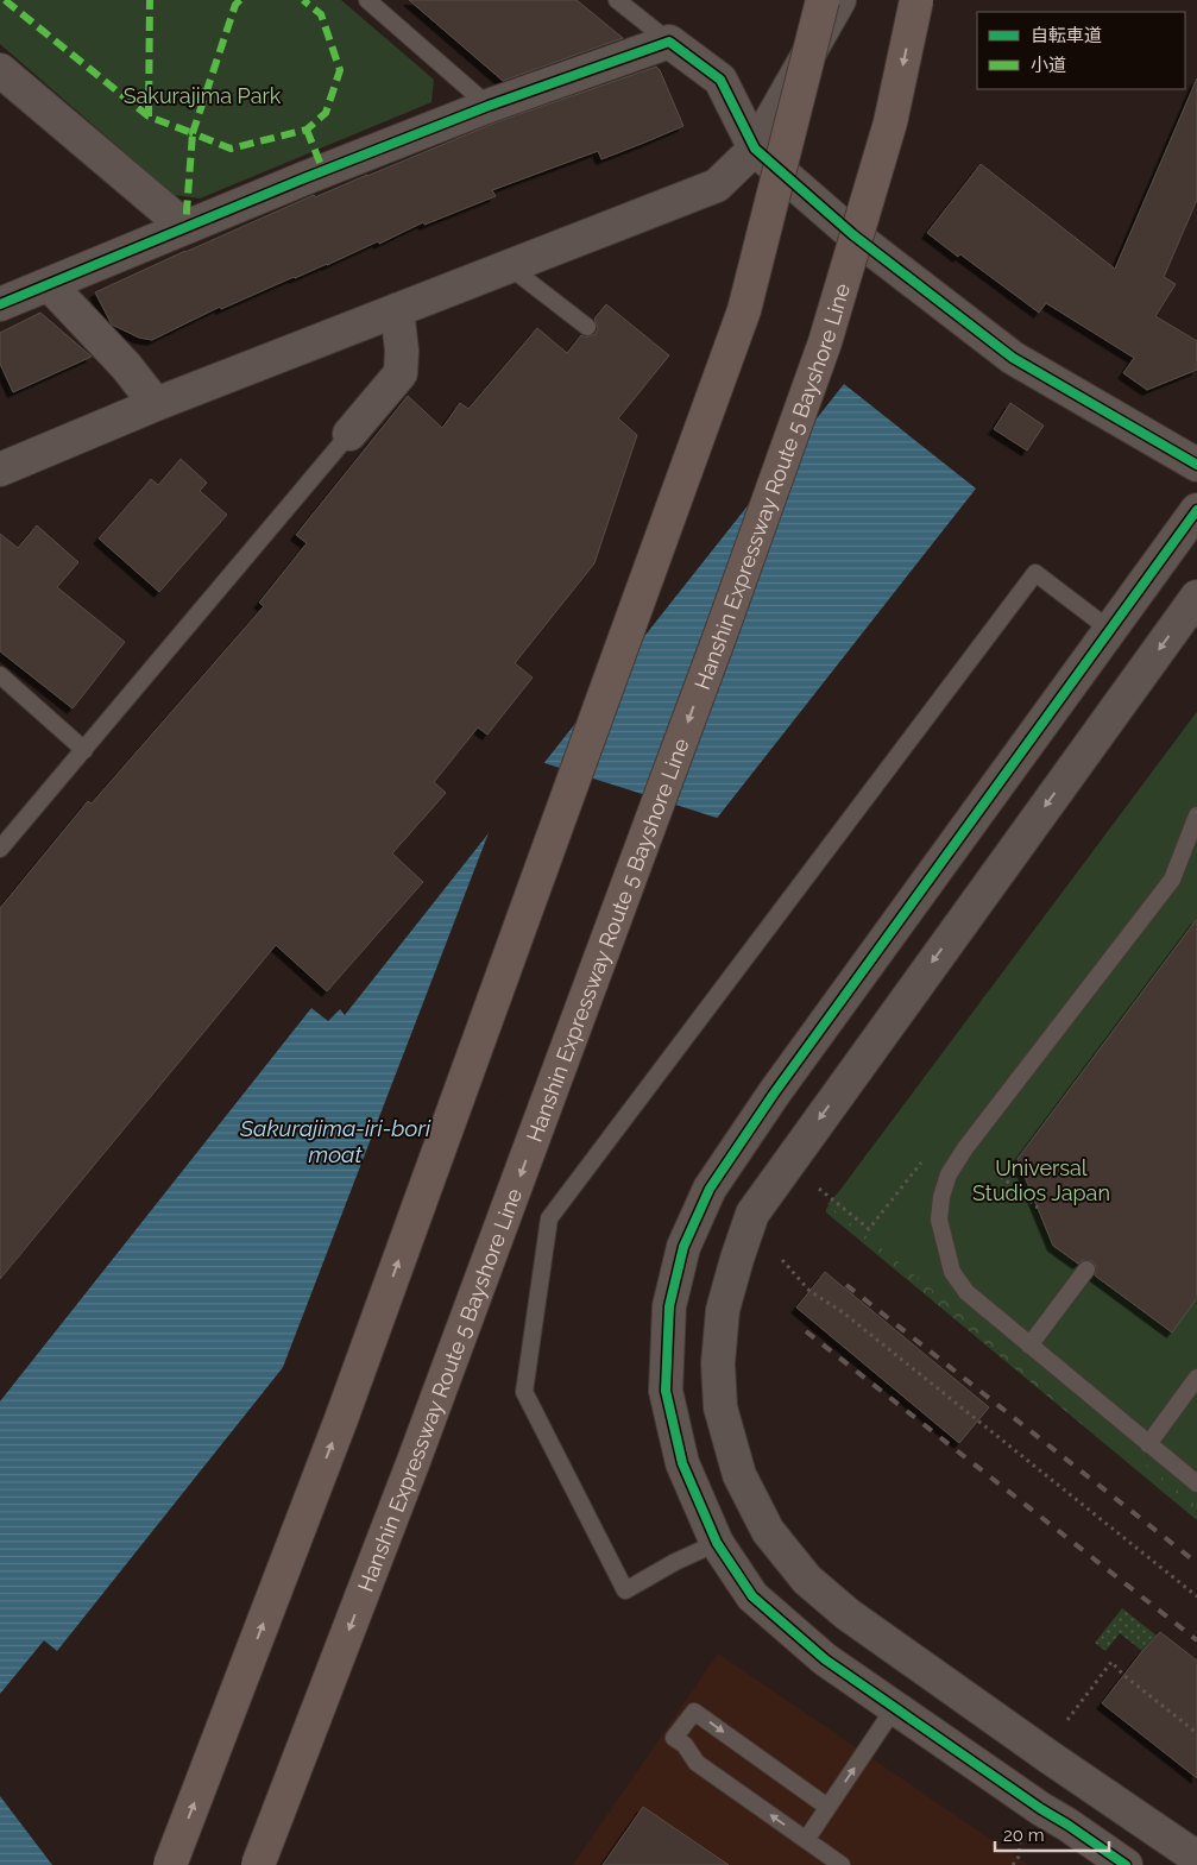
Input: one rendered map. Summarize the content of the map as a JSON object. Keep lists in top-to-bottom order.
{
  "streets": {
    "highway": ["Hanshin Expressway Route 5 Bayshore Line"]
  },
  "water": ["Sakurajima-iri-bori moat"],
  "parks": ["Sakurajima Park", "Universal Studios Japan"],
  "legend": ["自転車道", "小道"],
  "scale_bar": "20 m"
}
